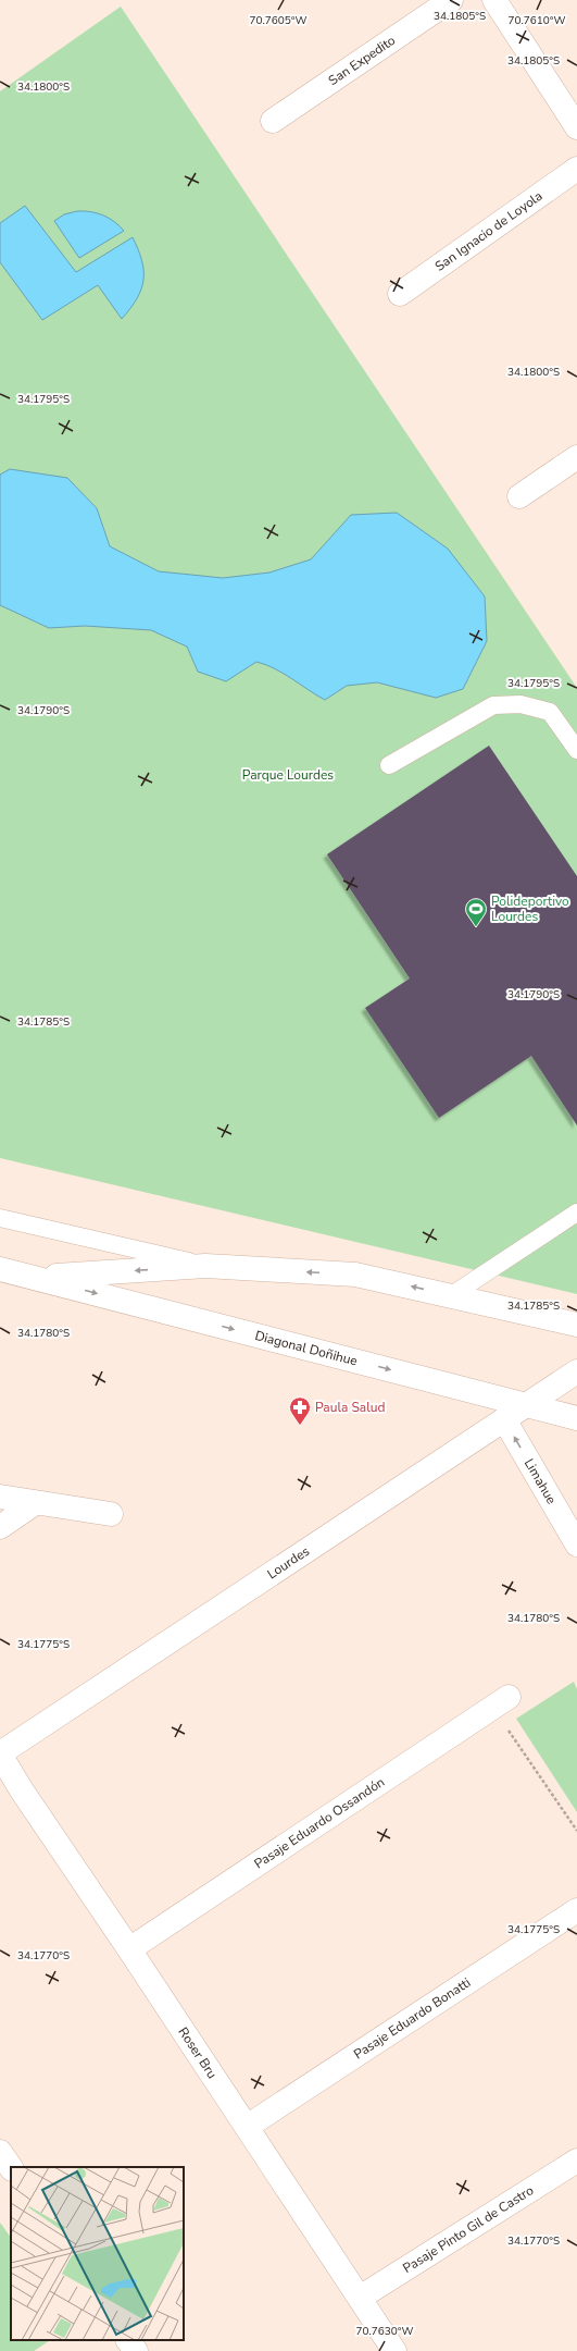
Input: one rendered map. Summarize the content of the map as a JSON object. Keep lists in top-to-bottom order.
{
  "streets": {
    "street": [
      "San Expedito",
      "San Ignacio de Loyola",
      "Diagonal Doñihue",
      "Limahue",
      "Lourdes",
      "Pasaje Eduardo Ossandón",
      "Pasaje Eduardo Bonatti",
      "Roser Bru",
      "Pasaje Pinto Gil de Castro"
    ]
  },
  "crossings": [
    ["Diagonal Doñihue", "Lourdes"],
    ["Limahue", "Lourdes"],
    ["Lourdes", "Roser Bru"],
    ["Pasaje Eduardo Ossandón", "Roser Bru"],
    ["Pasaje Eduardo Bonatti", "Roser Bru"],
    ["Roser Bru", "Pasaje Pinto Gil de Castro"]
  ],
  "one_way": ["Limahue"],
  "parks": ["Parque Lourdes"],
  "places": {
    "sports": ["Polideportivo Lourdes"],
    "pharmacy": ["Paula Salud"]
  },
  "coordinates": [
    "34.1805°S",
    "70.7605°W",
    "70.7610°W",
    "34.1800°S",
    "34.1795°S",
    "34.1790°S",
    "34.1785°S",
    "34.1780°S",
    "34.1775°S",
    "34.1770°S",
    "70.7630°W"
  ]
}
